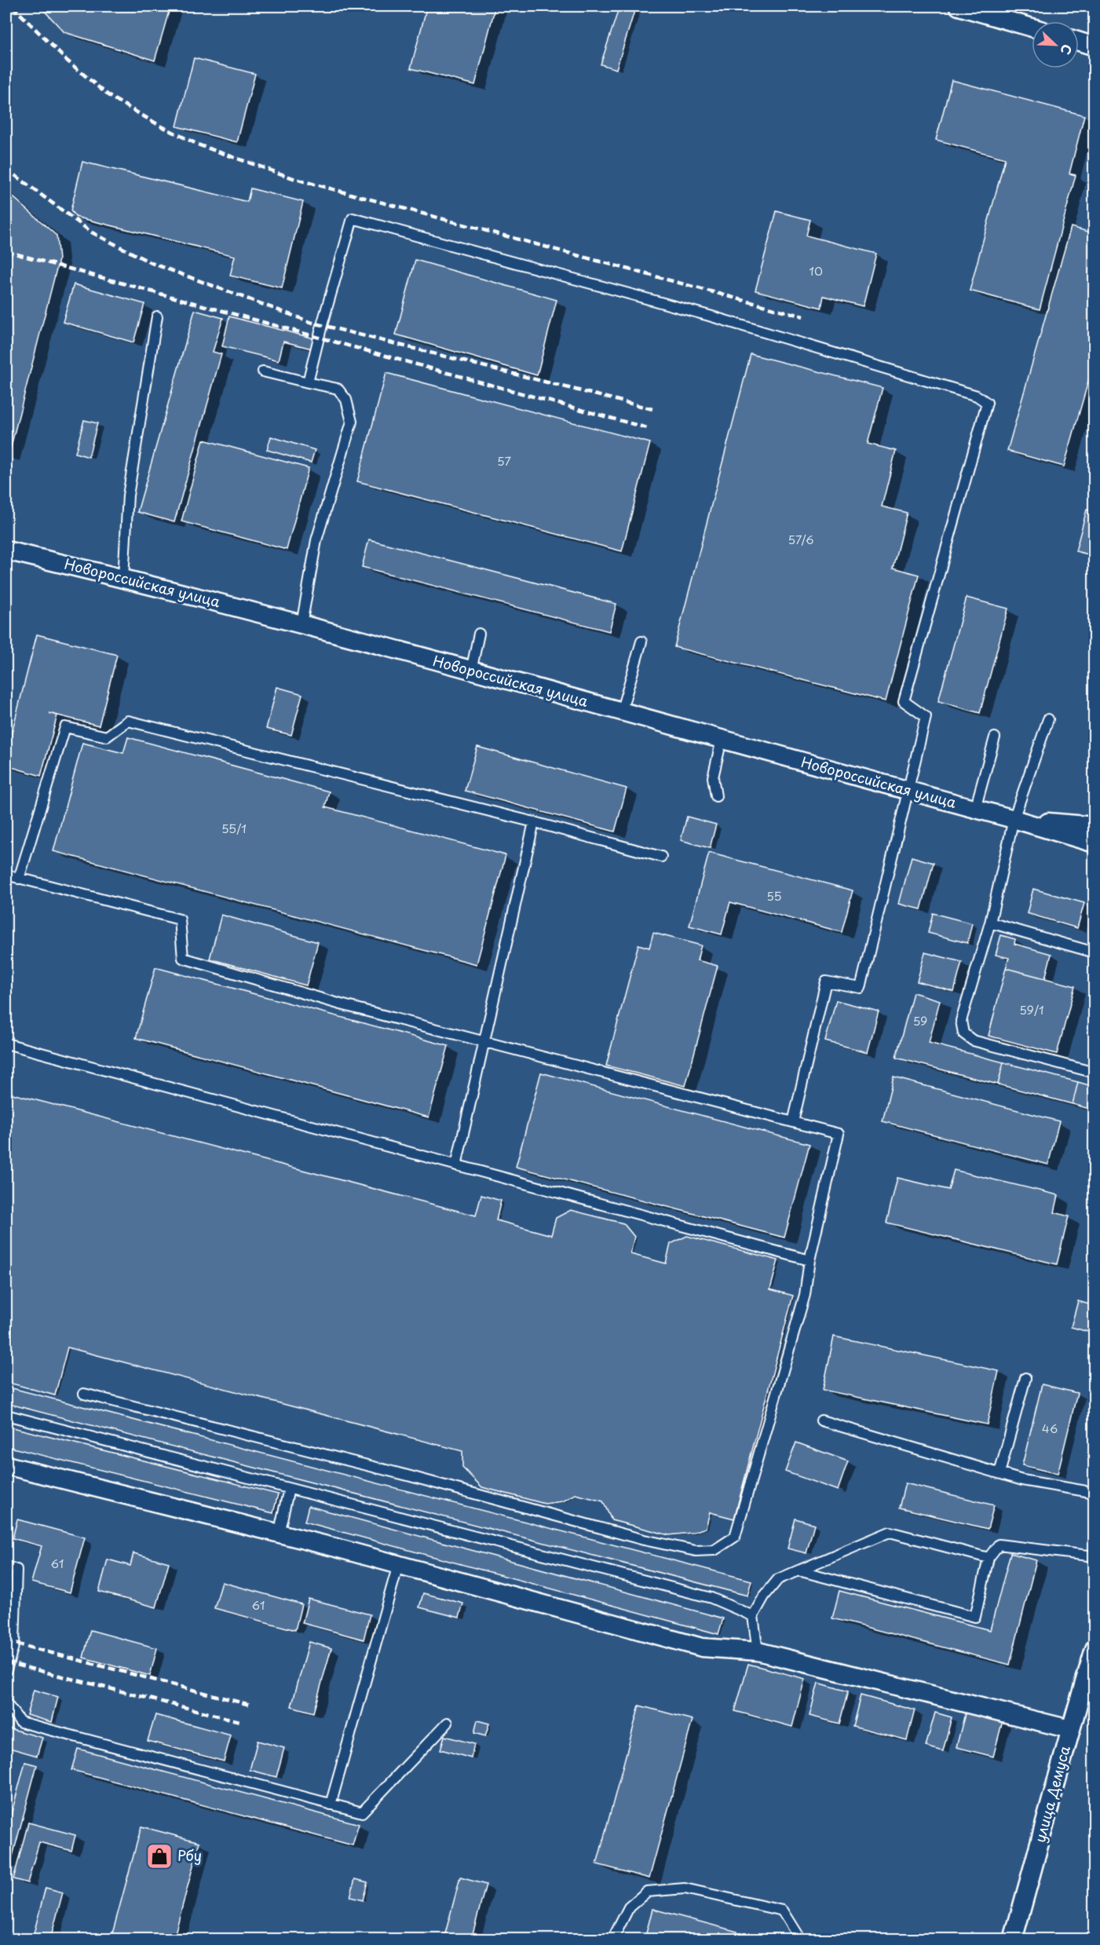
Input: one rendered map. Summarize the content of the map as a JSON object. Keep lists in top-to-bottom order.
{
  "streets": {
    "street": ["Новороссийская улица", "улица Демуса"]
  },
  "places": {
    "shop": ["Рбу"]
  },
  "house_numbers": [
    "10",
    "57",
    "57/6",
    "55/1",
    "55",
    "59/1",
    "59",
    "46",
    "61",
    "61"
  ],
  "north": "bottom right"
}
